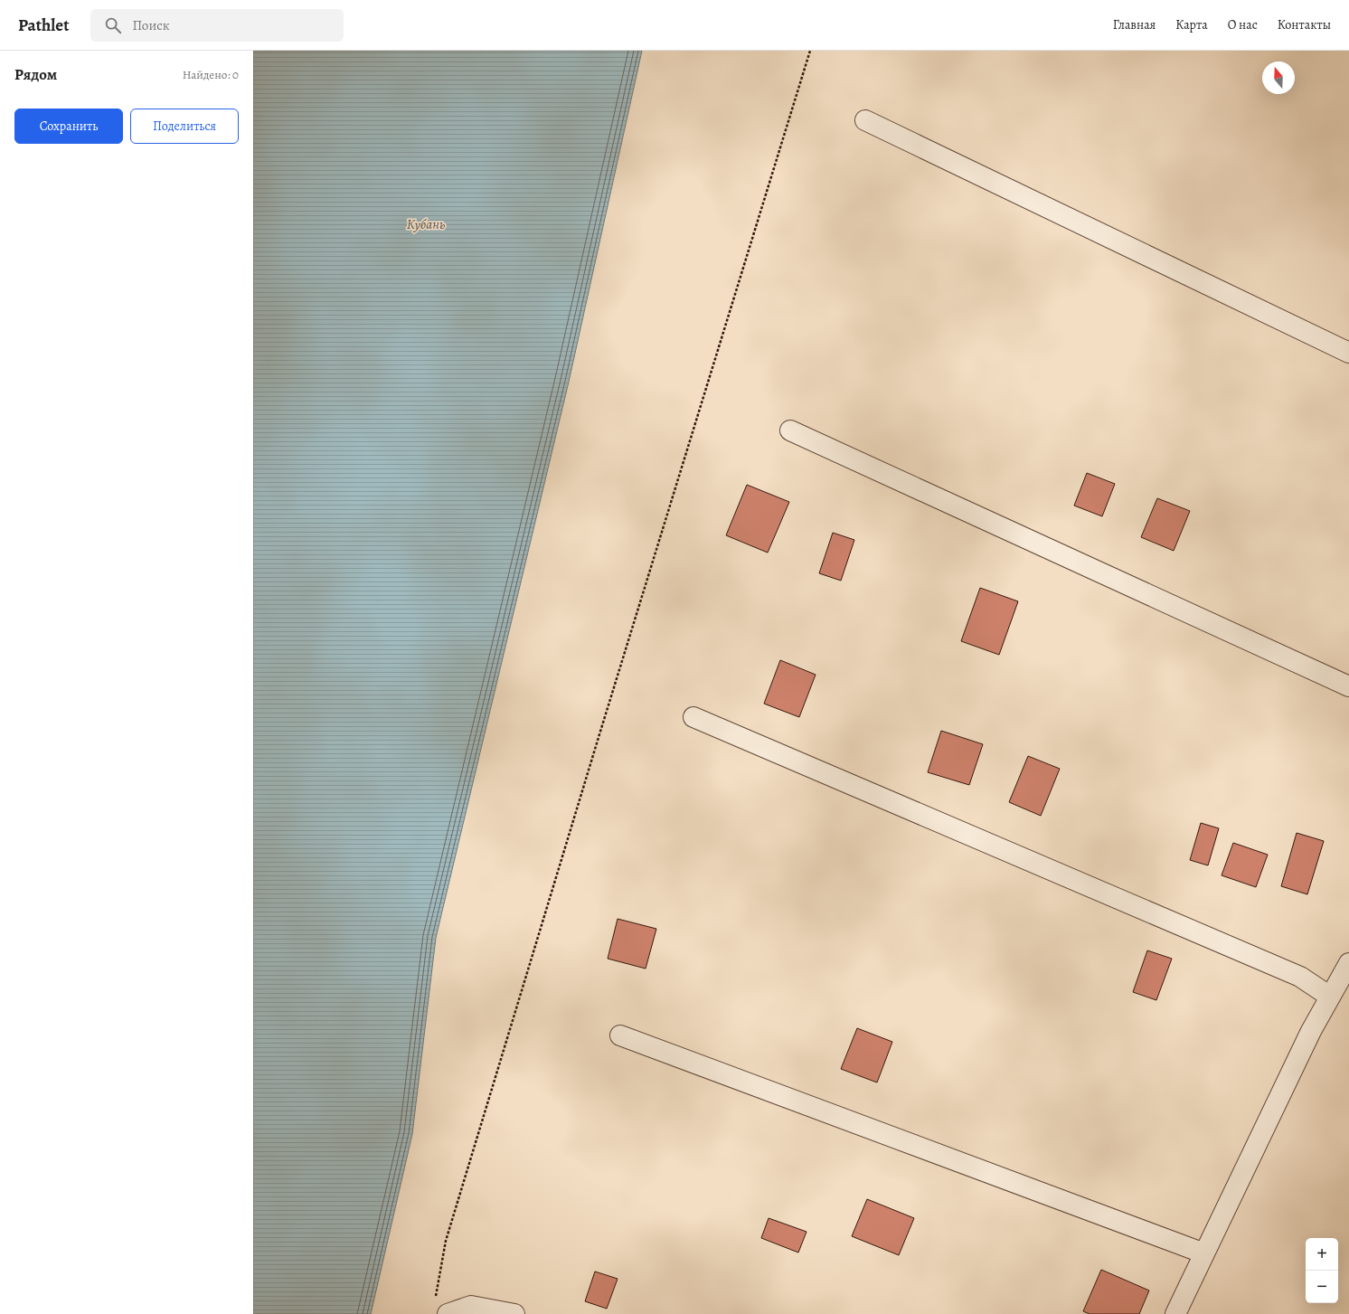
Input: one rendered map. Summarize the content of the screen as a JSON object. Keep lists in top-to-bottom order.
{
  "water": ["Кубань"],
  "north": "top",
  "page": {
    "header": "Pathlet",
    "search": "Поиск",
    "nav": [
      "Главная",
      "Карта",
      "О нас",
      "Контакты"
    ],
    "heading": ["Рядом", "Найдено: 0"],
    "buttons": ["Сохранить", "Поделиться"],
    "map_buttons": ["+", "−"]
  }
}
